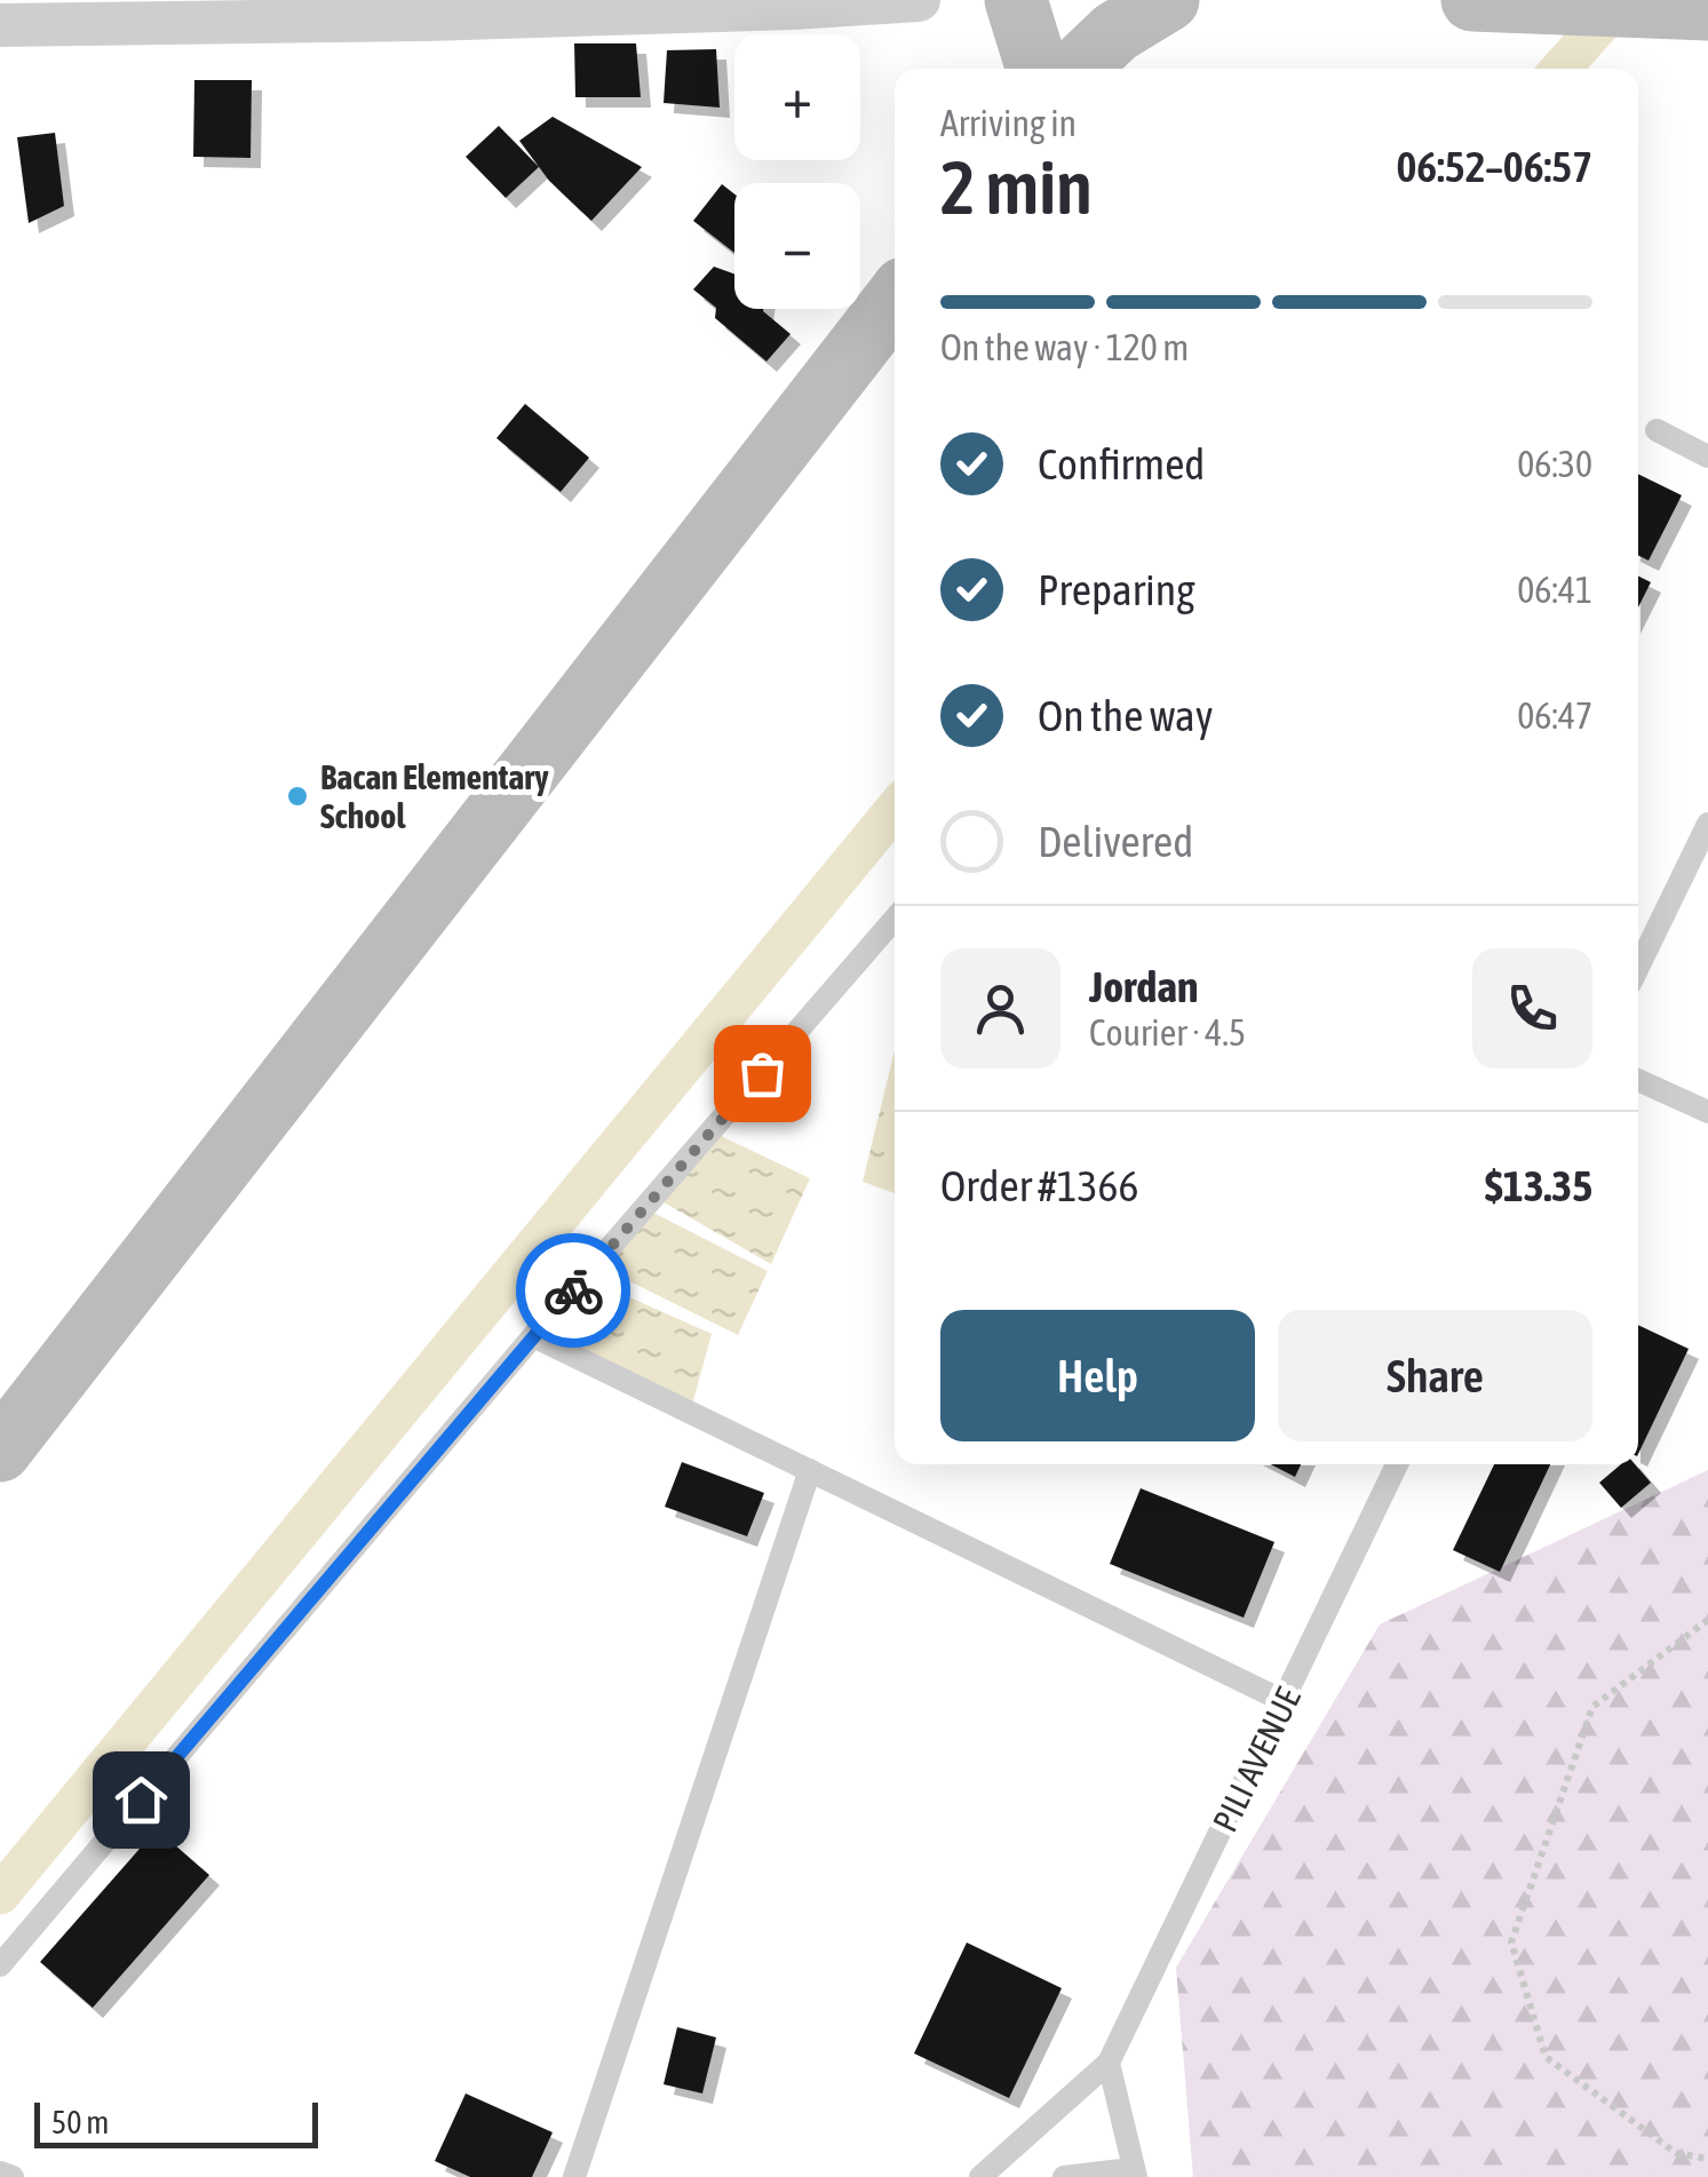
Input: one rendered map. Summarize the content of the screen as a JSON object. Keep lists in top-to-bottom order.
{
  "streets": {
    "lane": ["PILI AVENUE"]
  },
  "places": ["Bacan Elementary School"],
  "scale_bar": "50 m",
  "page": {
    "map_buttons": ["+", "−"],
    "heading": ["2 min", "Arriving in", "06:52–06:57"],
    "panel": [
      "Jordan",
      "Courier · 4.5",
      "Order #1366",
      "$13.35"
    ],
    "bar": "On the way · 120 m",
    "list": [
      ["Confirmed", "06:30"],
      ["Preparing", "06:41"],
      ["On the way", "06:47"],
      "Delivered"
    ],
    "buttons": ["Help", "Share"],
    "scale": "50 m"
  }
}
